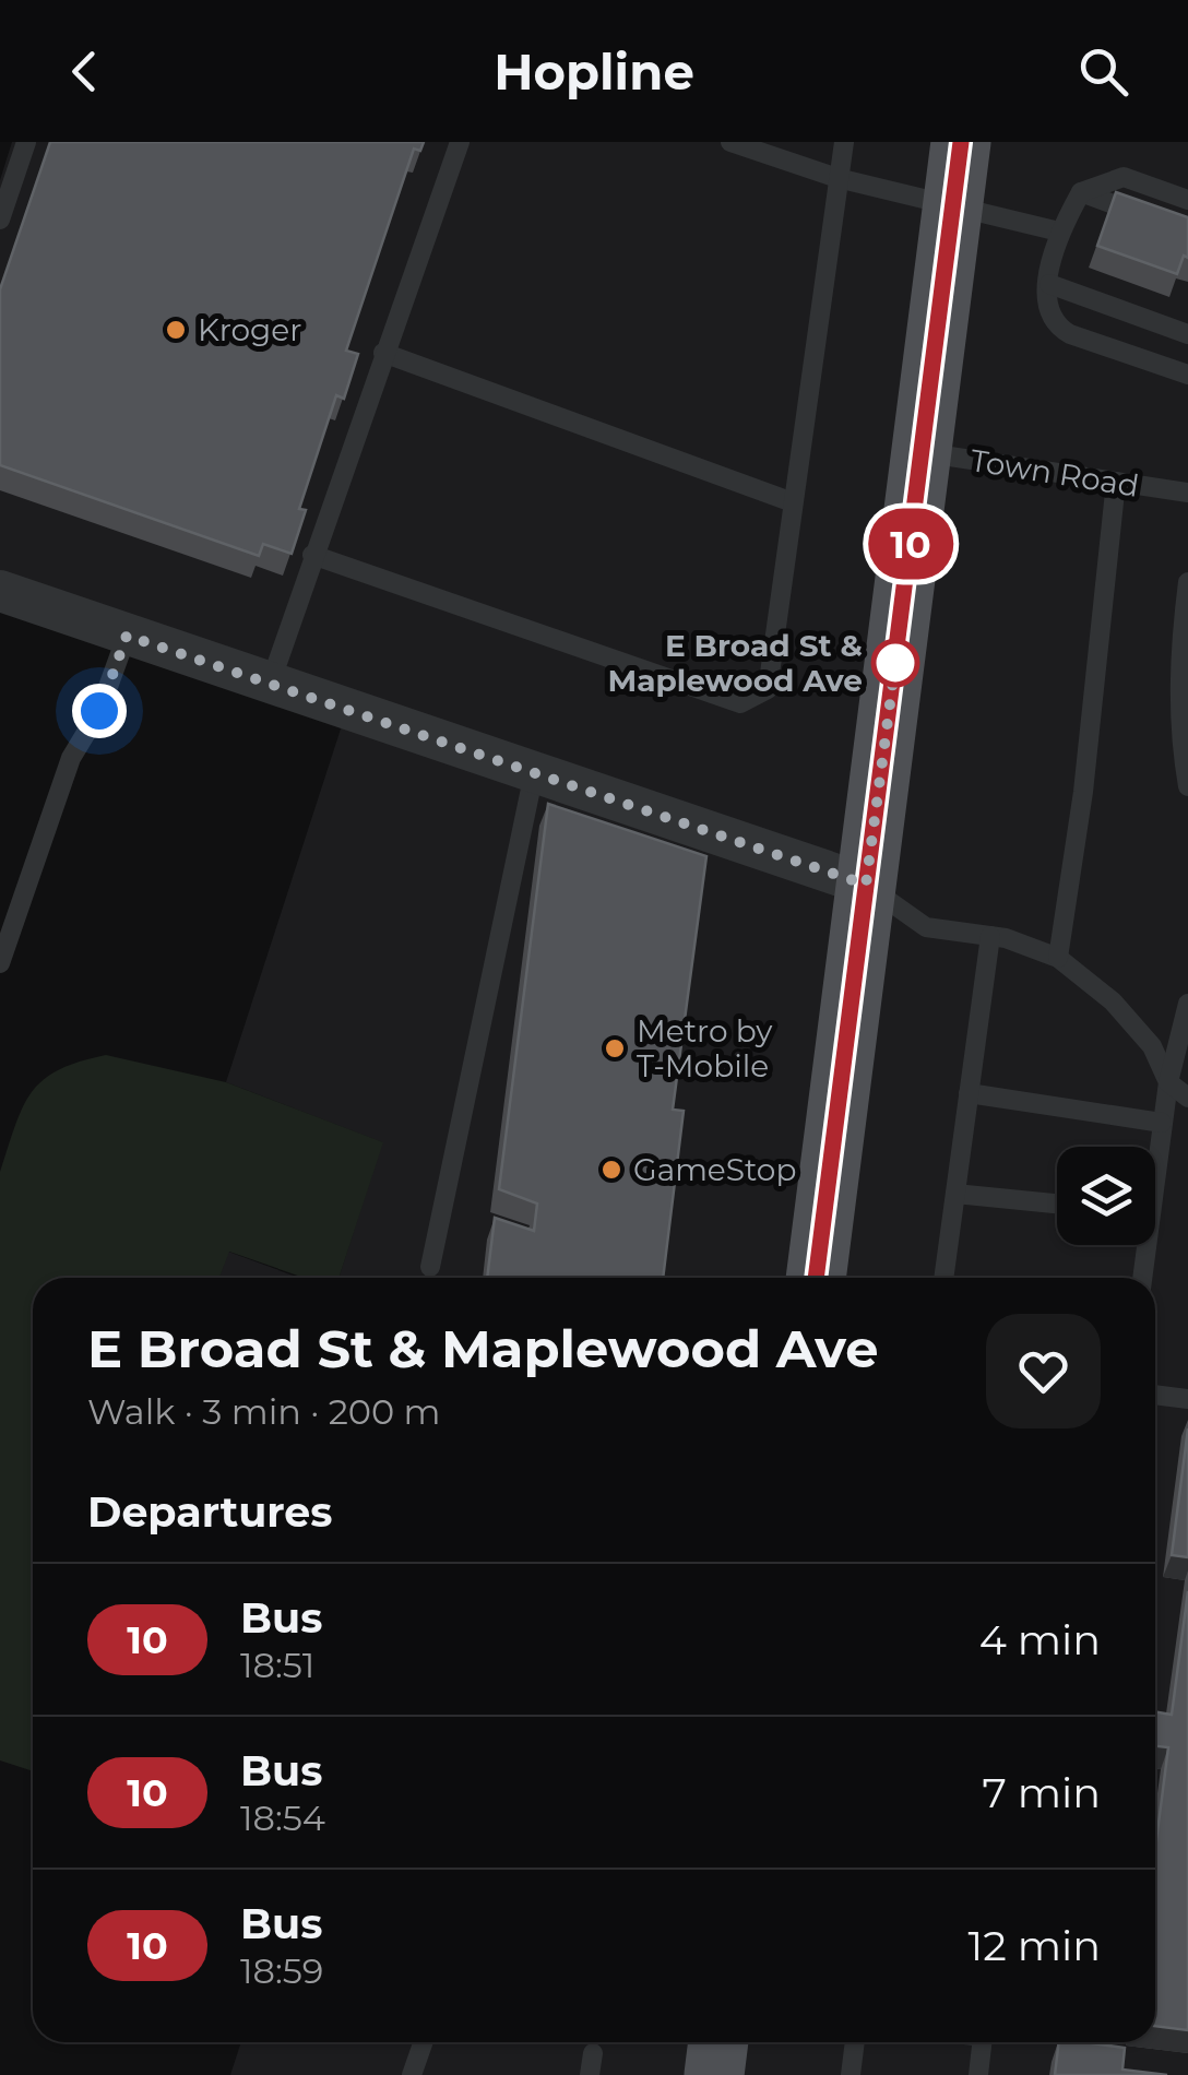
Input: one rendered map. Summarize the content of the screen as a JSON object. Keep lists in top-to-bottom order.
{
  "streets": {
    "lane": ["Town Road"]
  },
  "places": [
    "Kroger",
    "E Broad St & Maplewood Ave",
    "Metro by T-Mobile",
    "GameStop"
  ],
  "lines": ["bus line 10"],
  "page": {
    "header": "Hopline",
    "on_map": "10",
    "heading": [
      ["E Broad St & Maplewood Ave", "Walk · 3 min · 200 m"],
      "Departures"
    ],
    "list": [
      {
        "mark": "10",
        "name": "Bus",
        "note": "18:51",
        "value": "4 min"
      },
      {
        "mark": "10",
        "name": "Bus",
        "note": "18:54",
        "value": "7 min"
      },
      {
        "mark": "10",
        "name": "Bus",
        "note": "18:59",
        "value": "12 min"
      }
    ]
  }
}
